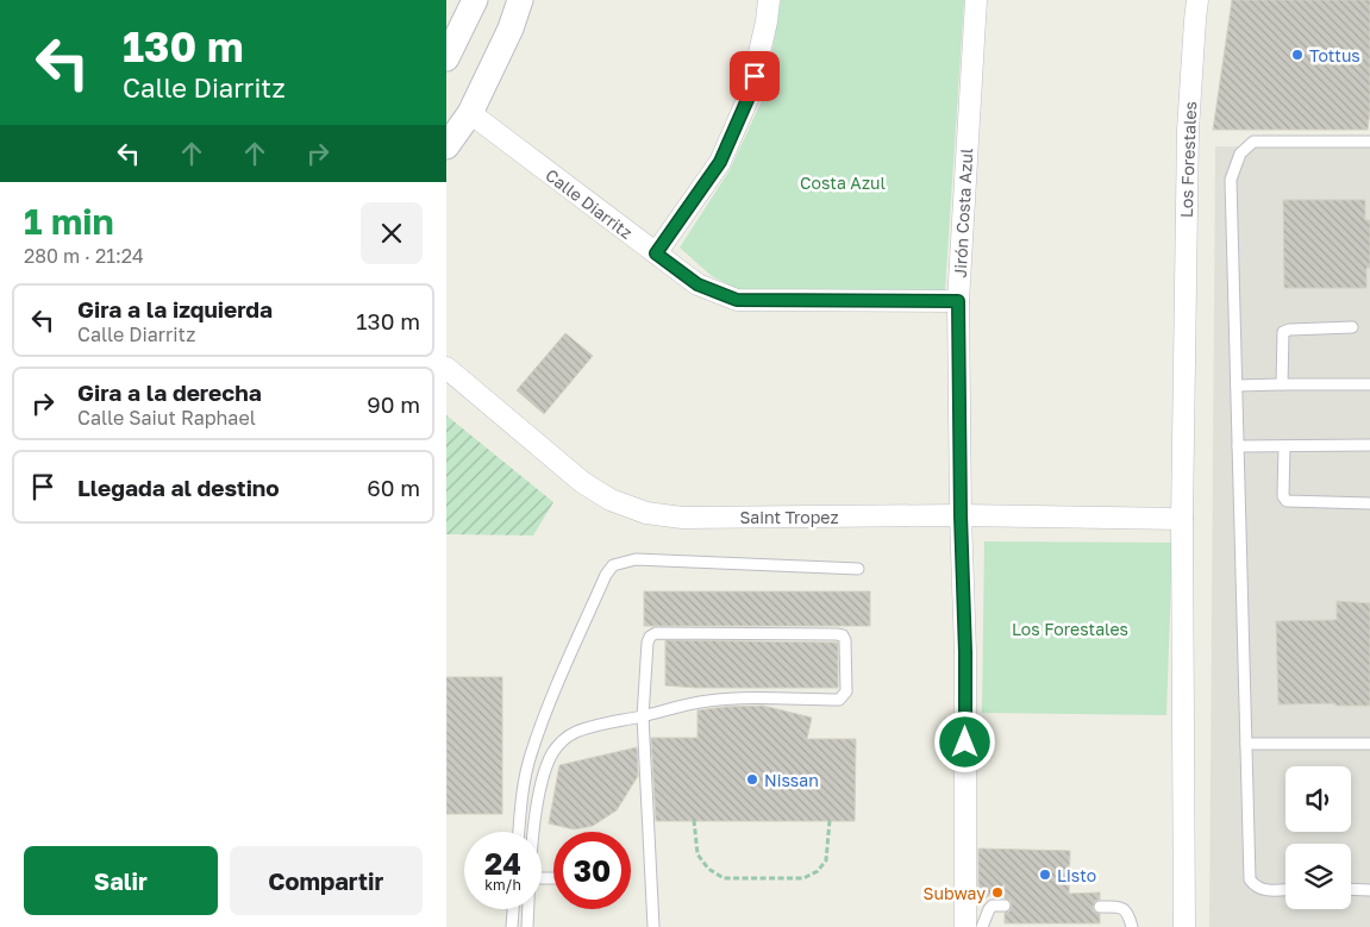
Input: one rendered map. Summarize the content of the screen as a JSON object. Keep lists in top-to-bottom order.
{
  "streets": {
    "street": [
      "Los Forestales",
      "Calle Diarritz",
      "Jirón Costa Azul",
      "Saint Tropez"
    ]
  },
  "crossings": [
    ["Los Forestales", "Saint Tropez"],
    ["Calle Diarritz", "Jirón Costa Azul"],
    ["Jirón Costa Azul", "Saint Tropez"]
  ],
  "parks": ["Costa Azul", "Los Forestales"],
  "places": [
    "Tottus",
    "Nissan",
    "Listo",
    "Subway"
  ],
  "page": {
    "turn": ["130 m", "Calle Diarritz"],
    "heading": ["1 min", "280 m · 21:24"],
    "list": [
      {
        "name": "Gira a la izquierda",
        "note": "Calle Diarritz",
        "value": "130 m"
      },
      {
        "name": "Gira a la derecha",
        "note": "Calle Saiut Raphael",
        "value": "90 m"
      },
      {
        "name": "Llegada al destino",
        "value": "60 m"
      }
    ],
    "speed": "24 km/h",
    "limit": "30",
    "buttons": ["Salir", "Compartir"]
  }
}
